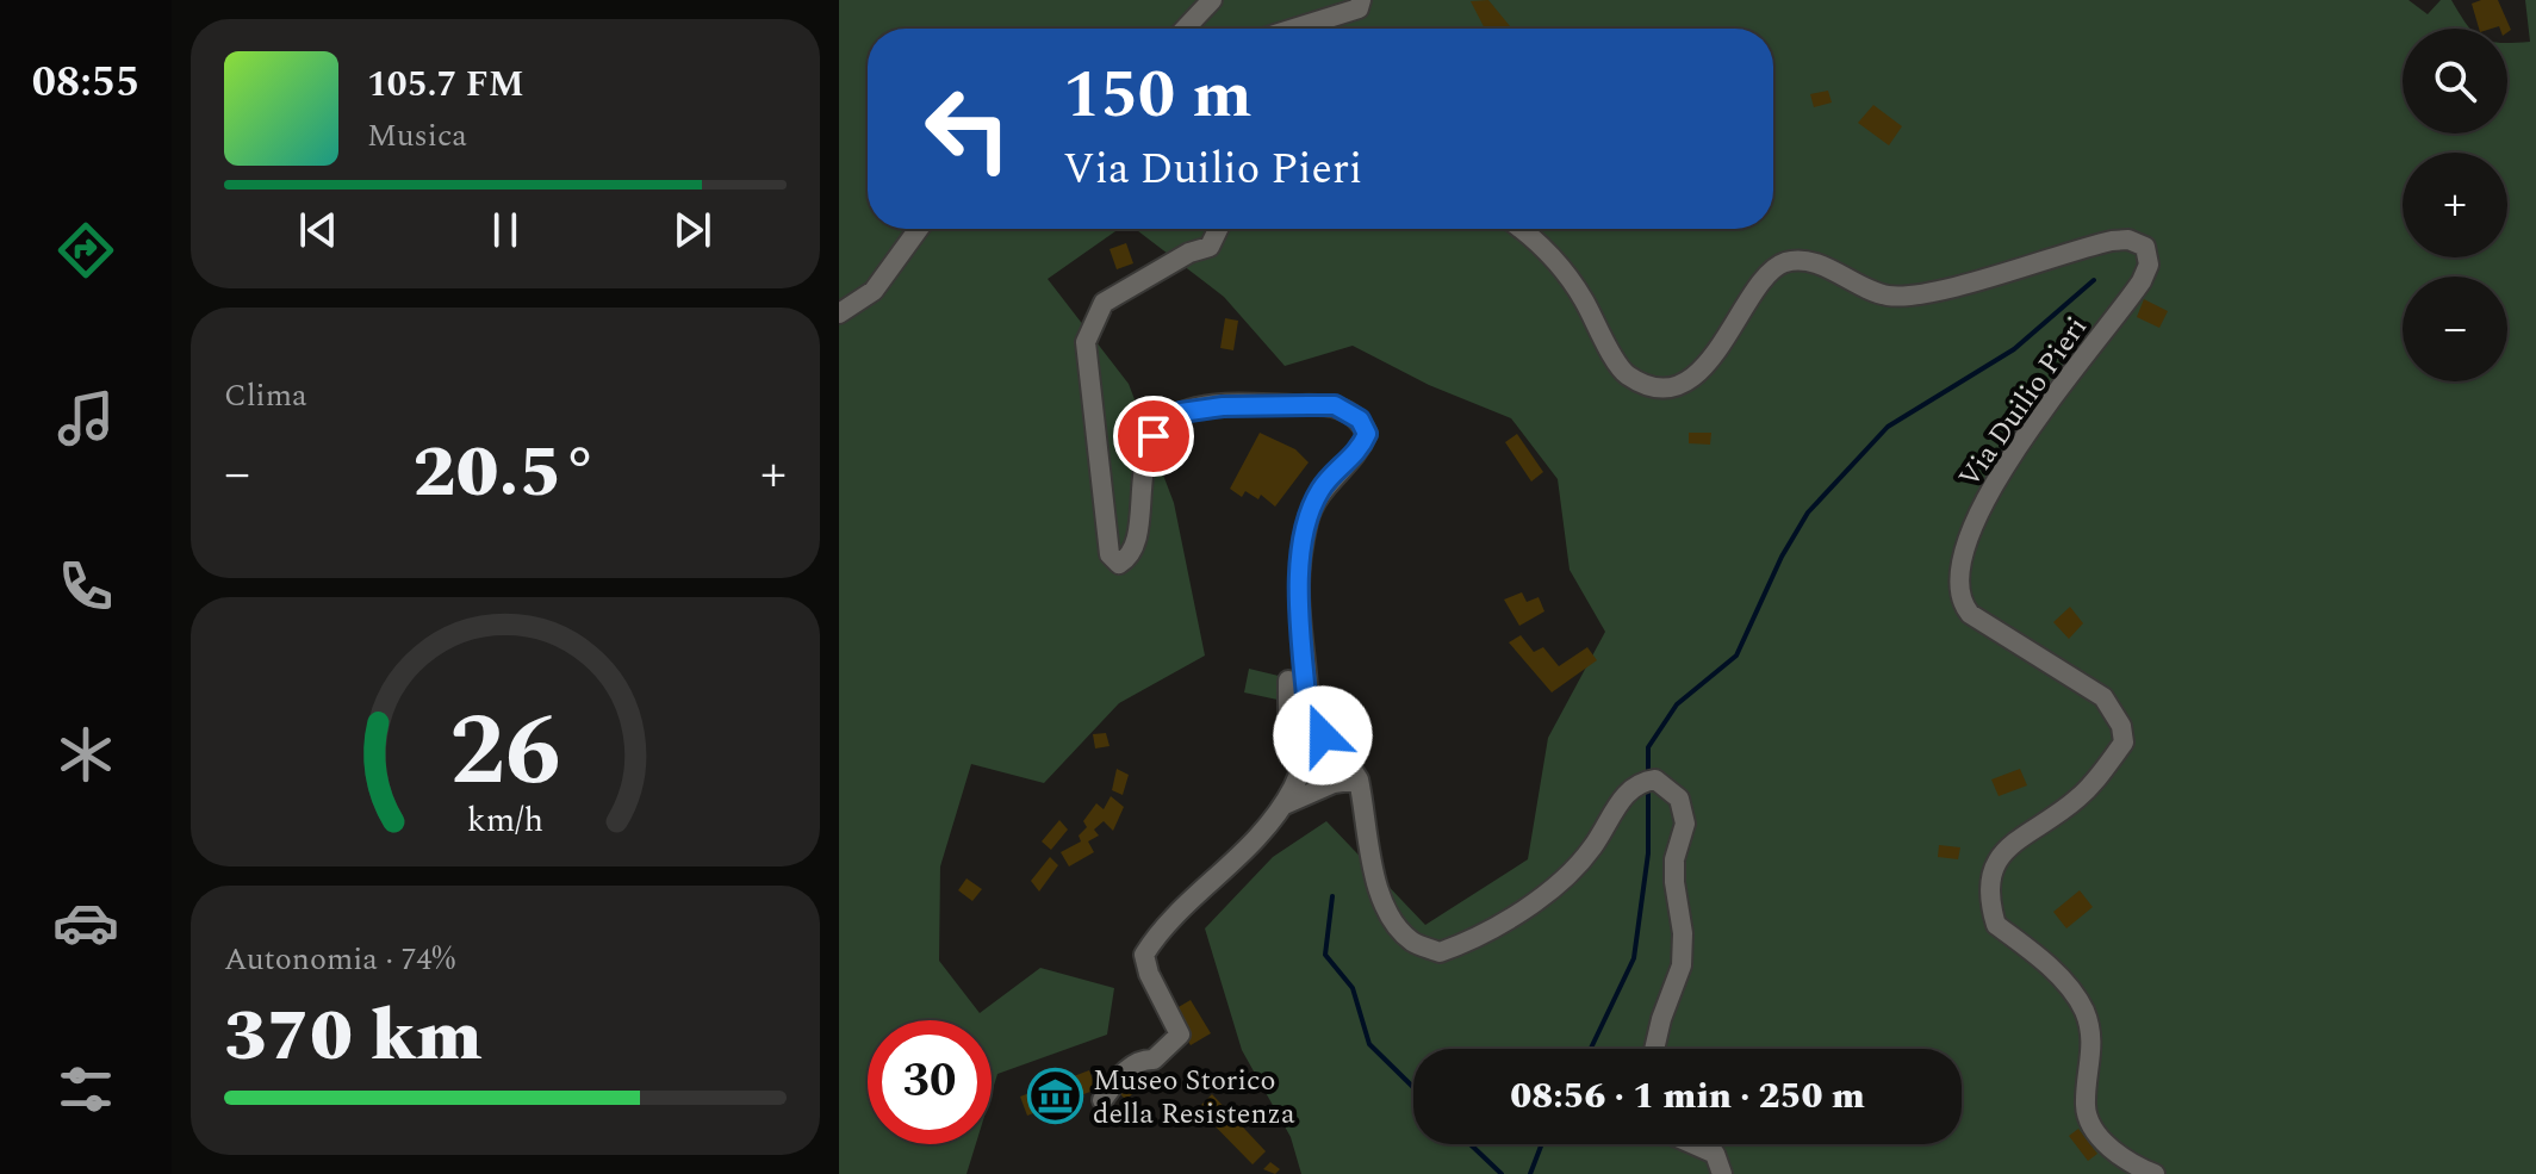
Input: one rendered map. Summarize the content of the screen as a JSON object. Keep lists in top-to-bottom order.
{
  "streets": {
    "street": ["Via Duilio Pieri"]
  },
  "places": {
    "museum": ["Museo Storico della Resistenza"]
  },
  "page": {
    "tabs": "08:55",
    "map_buttons": ["+", "−"],
    "turn": ["150 m", "Via Duilio Pieri"],
    "song": ["105.7 FM", "Musica"],
    "tile": [
      "Clima",
      ["Autonomia · 74%", "370 km"]
    ],
    "heat": ["−", "20.5°", "+"],
    "limit": "30",
    "trip": "08:56 · 1 min · 250 m",
    "gauge": ["26", "km/h"]
  }
}
